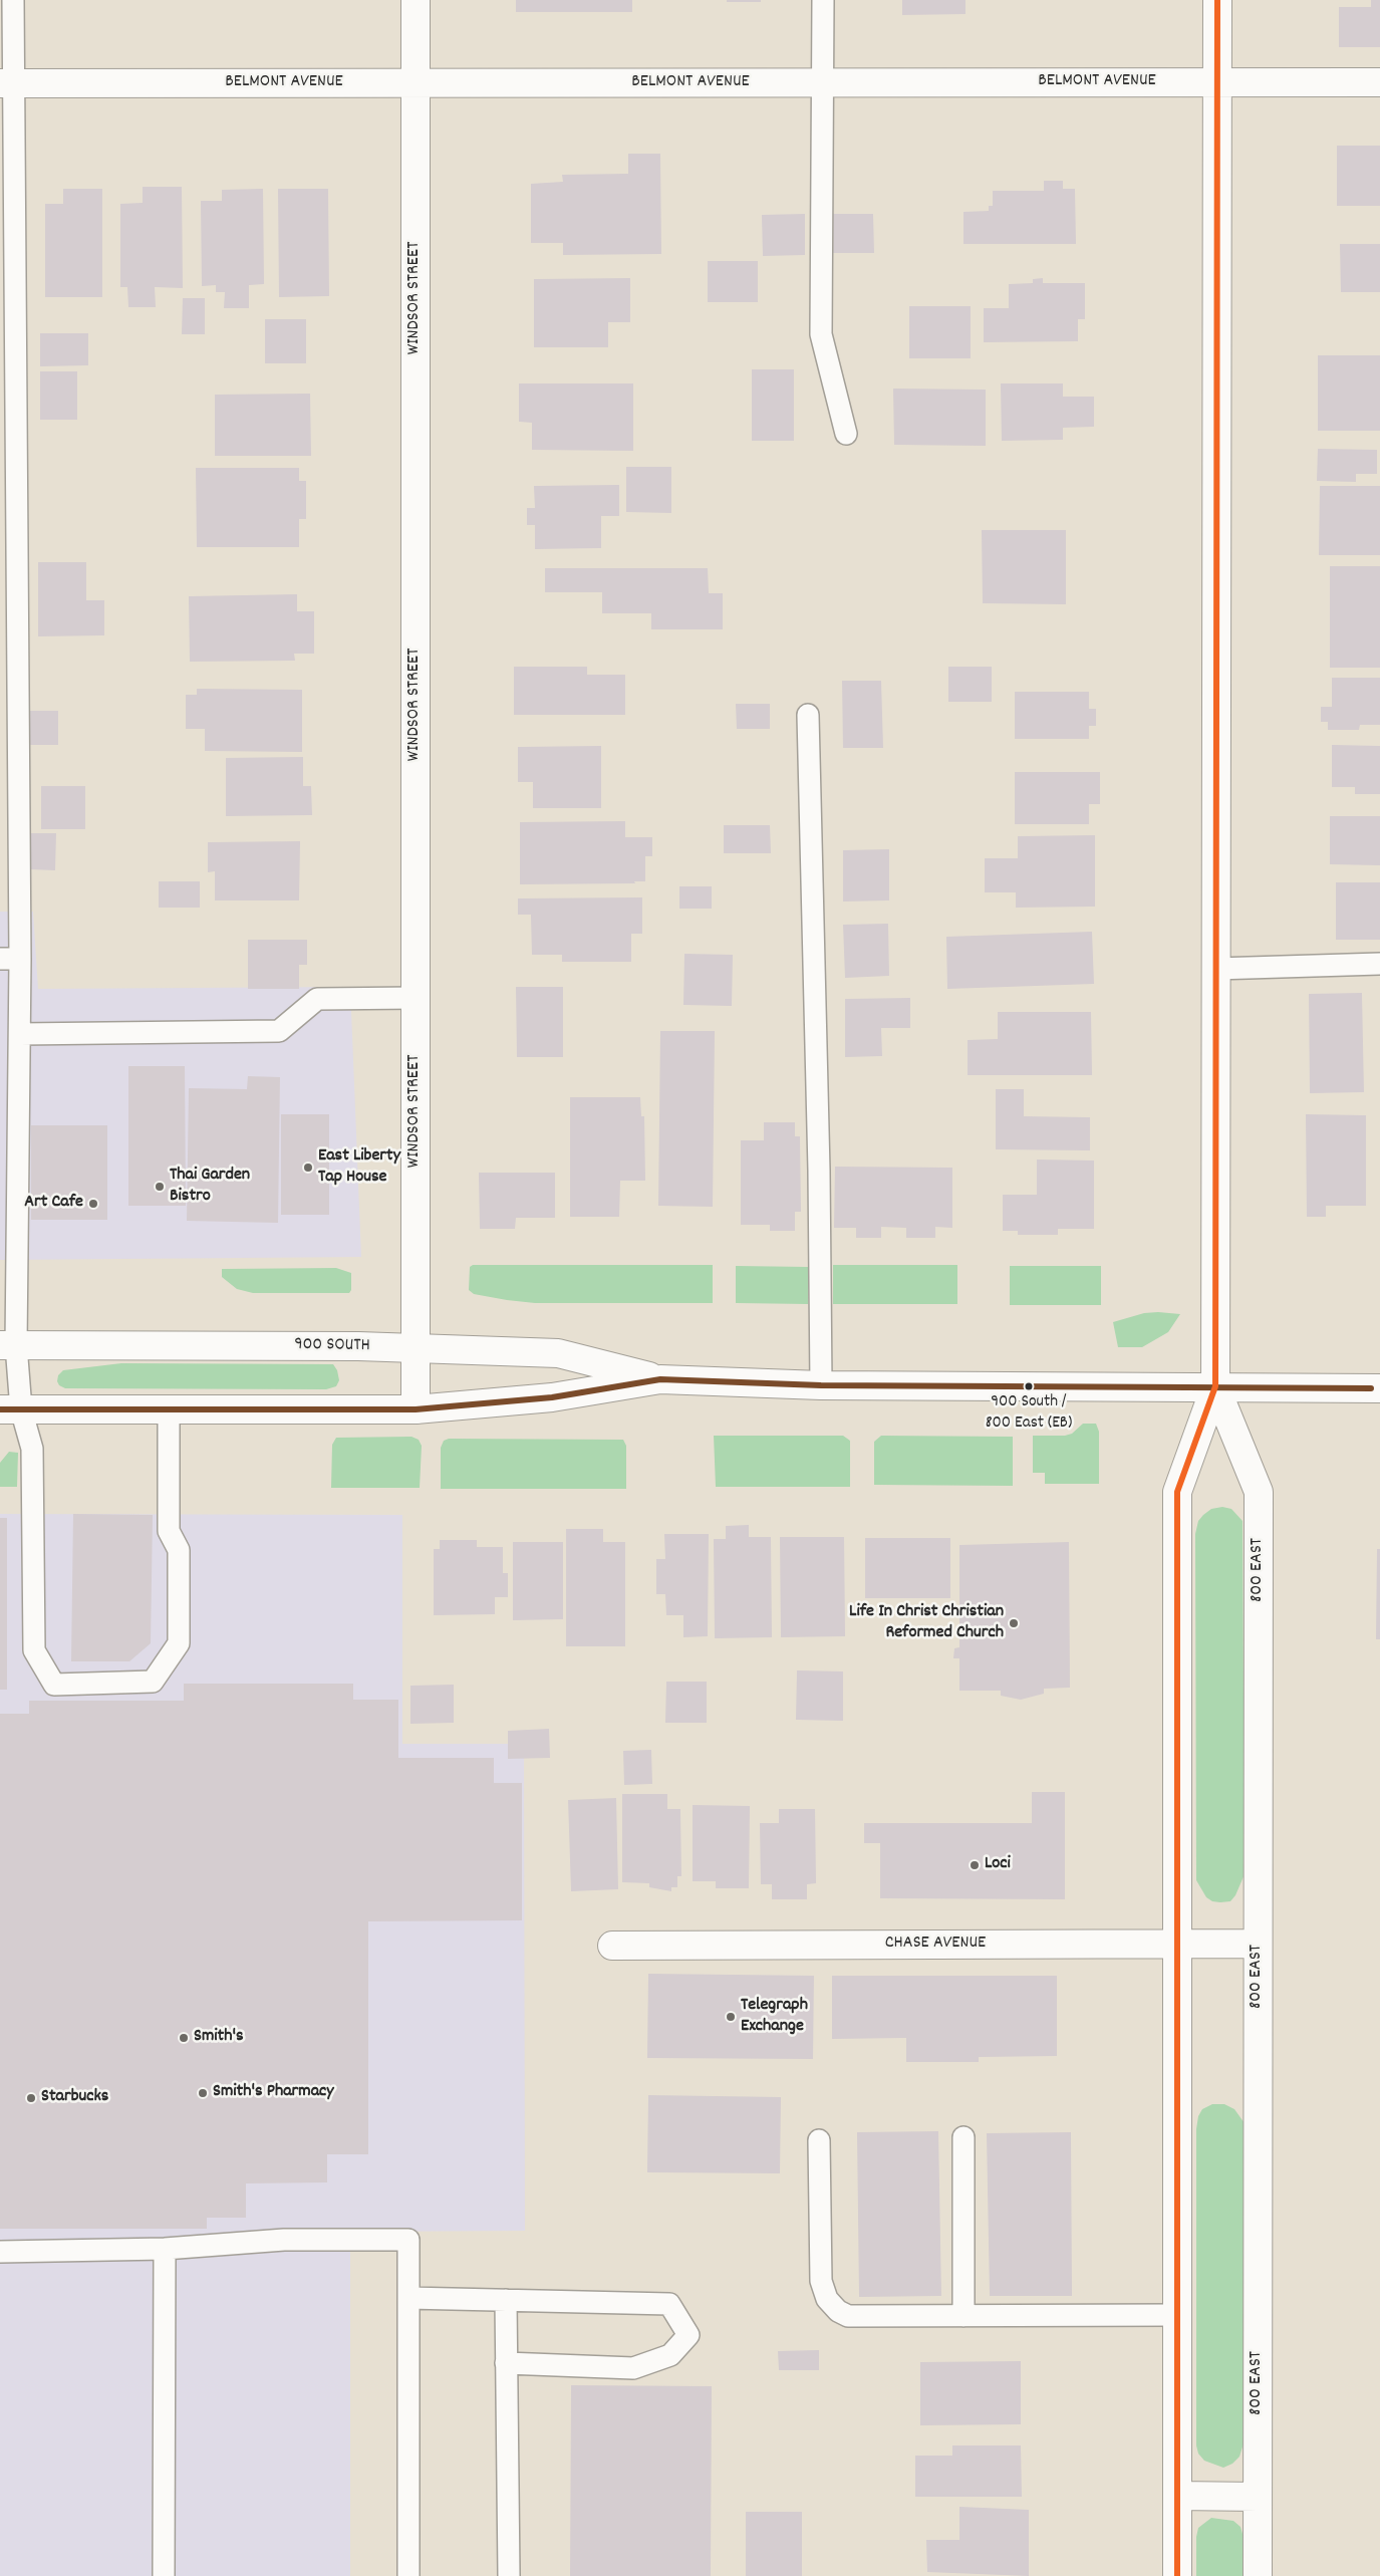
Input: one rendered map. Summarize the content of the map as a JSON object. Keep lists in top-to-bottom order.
{
  "streets": {
    "street": [
      "BELMONT AVENUE",
      "WINDSOR STREET",
      "900 SOUTH",
      "800 EAST",
      "CHASE AVENUE"
    ]
  },
  "crossings": [
    ["BELMONT AVENUE", "WINDSOR STREET"],
    ["BELMONT AVENUE", "800 EAST"],
    ["WINDSOR STREET", "900 SOUTH"],
    ["900 SOUTH", "800 EAST"],
    ["800 EAST", "CHASE AVENUE"]
  ],
  "places": [
    "East Liberty Tap House",
    "Thai Garden Bistro",
    "Art Cafe",
    "900 South / 800 East (EB)",
    "Life In Christ Christian Reformed Church",
    "Loci",
    "Telegraph Exchange",
    "Smith's",
    "Smith's Pharmacy",
    "Starbucks"
  ]
}
